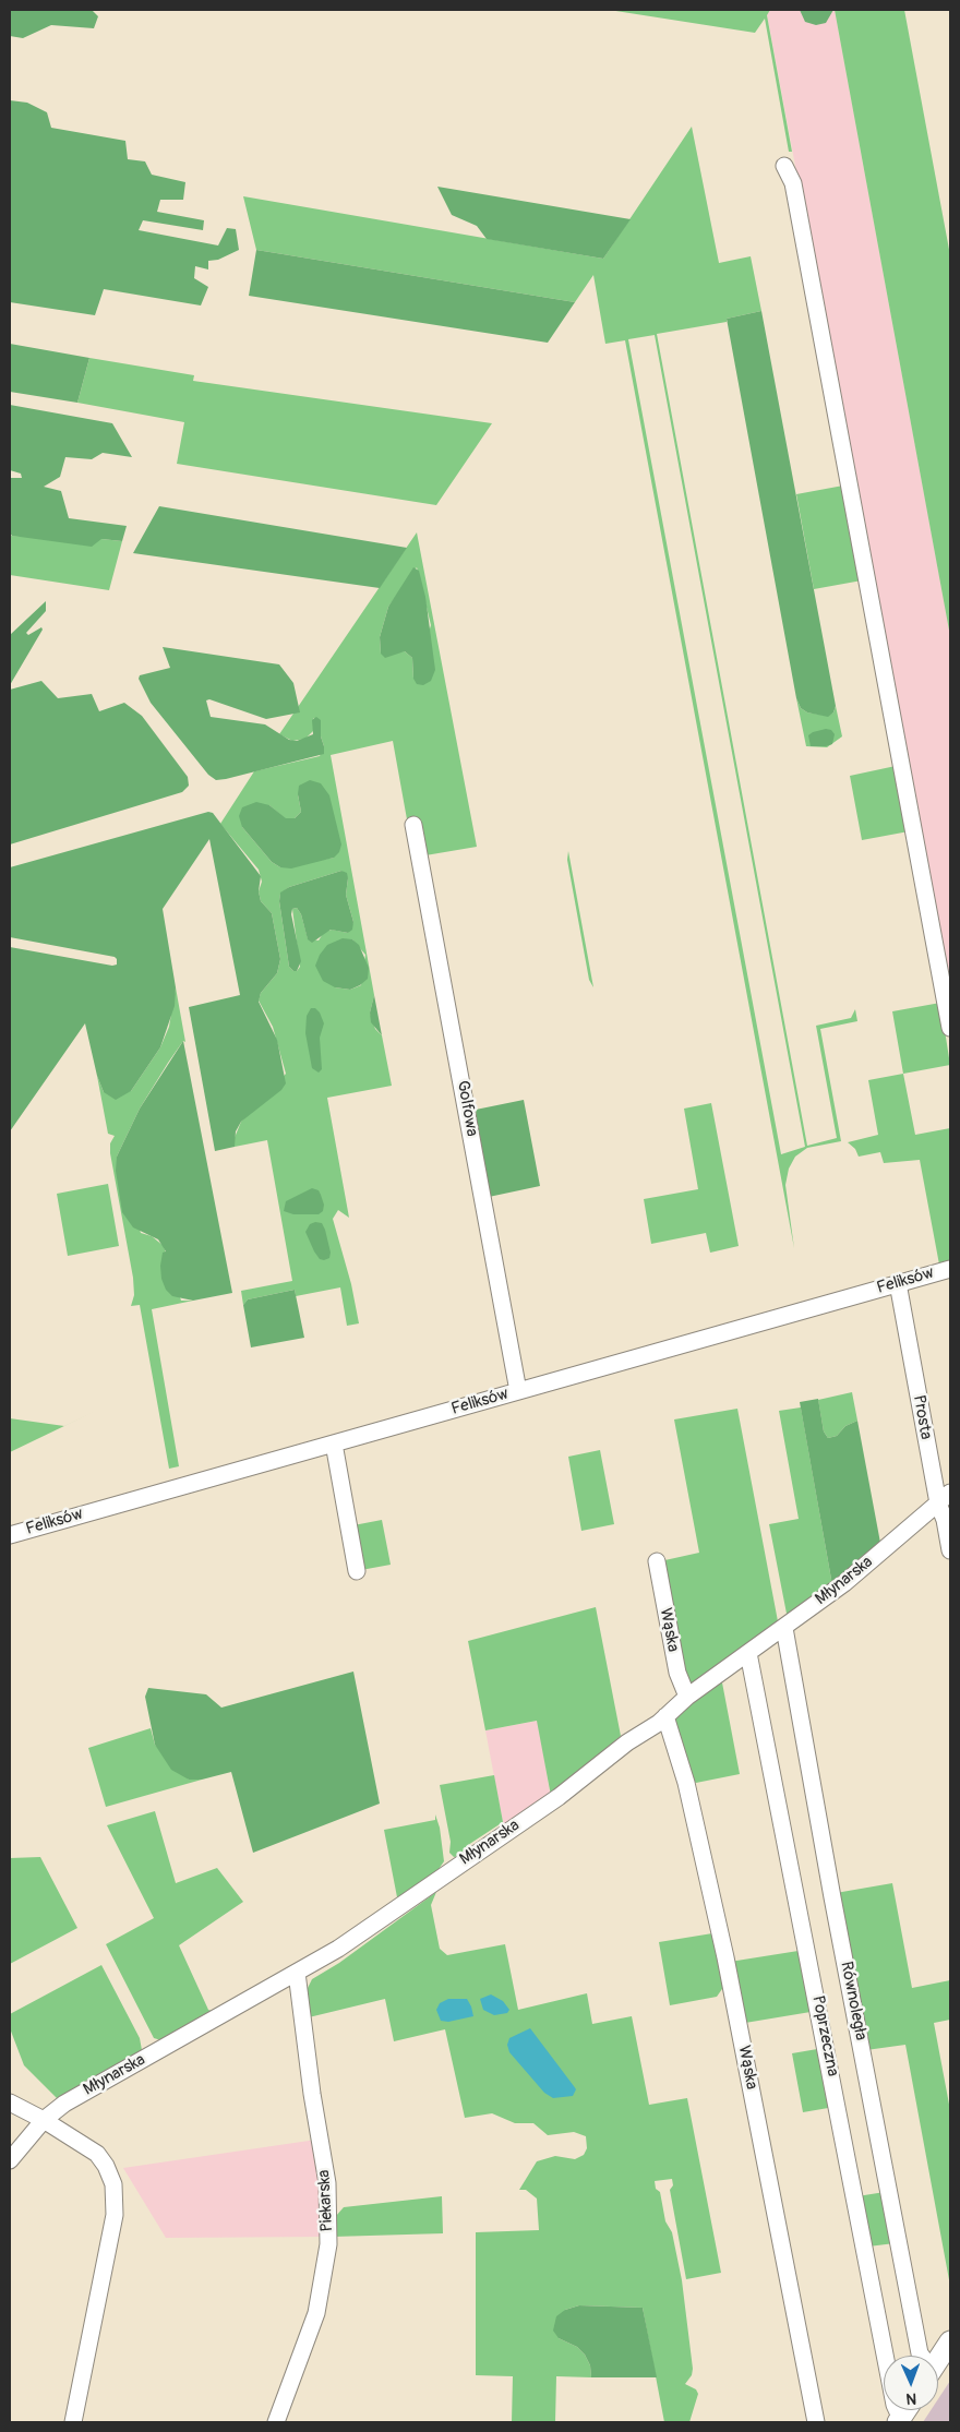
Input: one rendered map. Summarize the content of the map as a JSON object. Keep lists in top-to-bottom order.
{
  "streets": {
    "street": [
      "Golfowa",
      "Feliksów",
      "Prosta",
      "Młynarska",
      "Wąska",
      "Równoległa",
      "Poprzeczna",
      "Piekarska"
    ]
  },
  "crossings": [
    ["Golfowa", "Feliksów"],
    ["Feliksów", "Prosta"],
    ["Prosta", "Młynarska"],
    ["Młynarska", "Wąska"],
    ["Młynarska", "Równoległa"],
    ["Młynarska", "Poprzeczna"],
    ["Młynarska", "Piekarska"]
  ],
  "north": "bottom"
}
